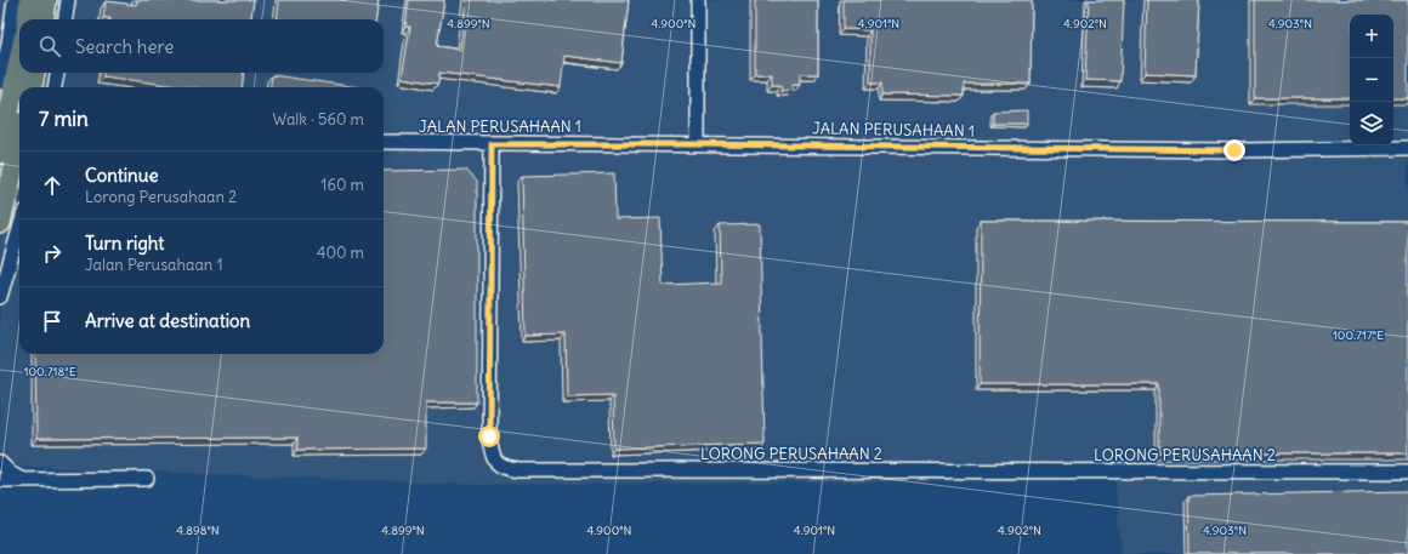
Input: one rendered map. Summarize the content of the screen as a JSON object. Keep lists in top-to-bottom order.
{
  "streets": {
    "street": ["JALAN PERUSAHAAN 1", "LORONG PERUSAHAAN 2"]
  },
  "crossings": [
    ["JALAN PERUSAHAAN 1", "LORONG PERUSAHAAN 2"]
  ],
  "page": {
    "map_buttons": ["+", "−"],
    "search": "Search here",
    "heading": ["7 min", "Walk · 560 m"],
    "list": [
      ["Continue", "Lorong Perusahaan 2", "160 m"],
      ["Turn right", "Jalan Perusahaan 1", "400 m"],
      "Arrive at destination"
    ]
  },
  "coordinates": [
    "4.899°N",
    "4.900°N",
    "4.901°N",
    "4.902°N",
    "4.903°N",
    "100.717°E",
    "100.718°E",
    "4.898°N"
  ]
}
